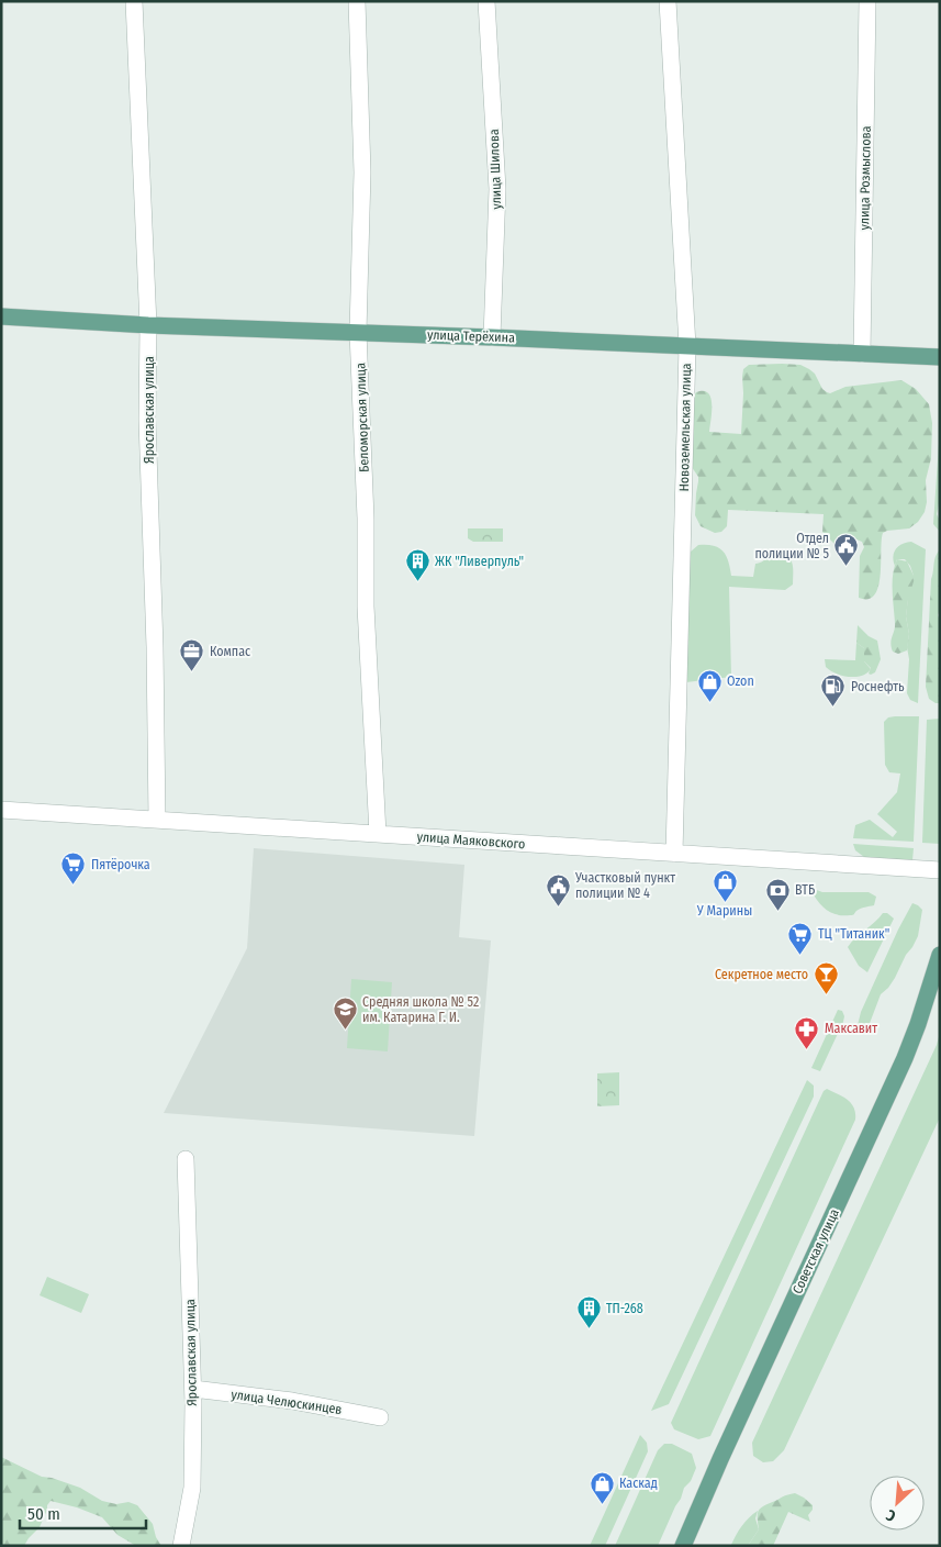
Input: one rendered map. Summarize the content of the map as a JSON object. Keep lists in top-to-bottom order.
{
  "streets": {
    "main road": ["улица Терёхина", "Советская улица"],
    "street": [
      "улица Шилова",
      "улица Розмыслова",
      "Ярославская улица",
      "Беломорская улица",
      "Новоземельская улица",
      "улица Маяковского",
      "улица Челюскинцев"
    ]
  },
  "crossings": [
    ["улица Шилова", "улица Терёхина"],
    ["улица Розмыслова", "улица Терёхина"],
    ["улица Терёхина", "Ярославская улица"],
    ["улица Терёхина", "Беломорская улица"],
    ["улица Терёхина", "Новоземельская улица"],
    ["Ярославская улица", "улица Маяковского"],
    ["Ярославская улица", "улица Челюскинцев"],
    ["Беломорская улица", "улица Маяковского"],
    ["Новоземельская улица", "улица Маяковского"]
  ],
  "places": {
    "public building": ["Отдел полиции № 5", "Участковый пункт полиции № 4"],
    "building": ["ЖК \"Ливерпуль\"", "ТП-268"],
    "office": ["Компас"],
    "shop": ["Ozon", "У Марины", "Каскад"],
    "fuel station": ["Роснефть"],
    "supermarket": ["Пятёрочка", "ТЦ \"Титаник\""],
    "bank": ["ВТБ"],
    "bar": ["Секретное место"],
    "school or university": ["Средняя школа № 52 им. Катарина Г. И."],
    "pharmacy": ["Максавит"]
  },
  "scale_bar": "50 m",
  "north": "bottom left"
}
